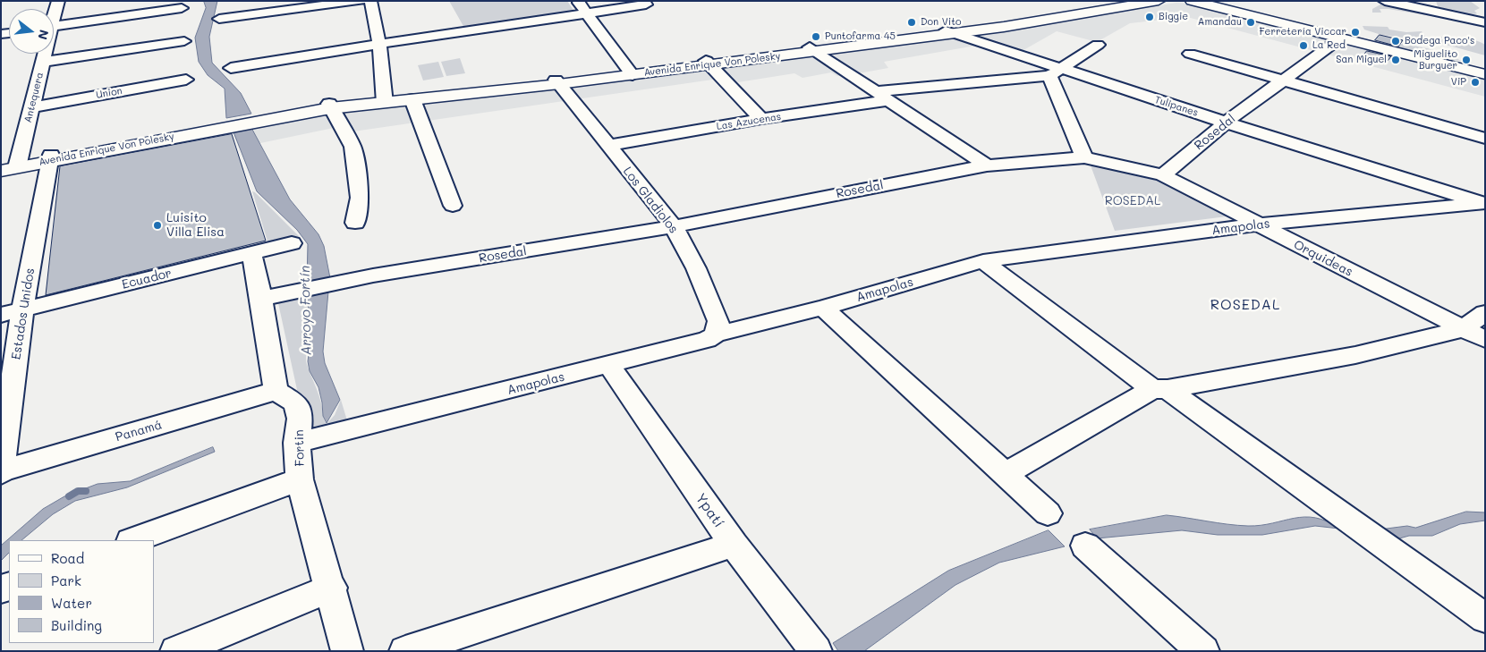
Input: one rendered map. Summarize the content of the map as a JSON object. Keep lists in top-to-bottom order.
{
  "streets": {
    "main road": ["Avenida Enrique Von Polesky"],
    "street": [
      "Union",
      "Antequera",
      "Tulipanes",
      "Las Azucenas",
      "Rosedal",
      "Los Gladiolos",
      "Amapolas",
      "Orquideas",
      "Ecuador",
      "Estados Unidos",
      "Panamá",
      "Fortin",
      "Ypatí"
    ]
  },
  "crossings": [
    ["Avenida Enrique Von Polesky", "Antequera"],
    ["Avenida Enrique Von Polesky", "Tulipanes"],
    ["Avenida Enrique Von Polesky", "Los Gladiolos"],
    ["Avenida Enrique Von Polesky", "Estados Unidos"],
    ["Union", "Antequera"],
    ["Tulipanes", "Rosedal"],
    ["Tulipanes", "Amapolas"],
    ["Las Azucenas", "Los Gladiolos"],
    ["Rosedal", "Los Gladiolos"],
    ["Rosedal", "Orquideas"],
    ["Los Gladiolos", "Amapolas"],
    ["Amapolas", "Orquideas"],
    ["Amapolas", "Fortin"],
    ["Amapolas", "Ypatí"],
    ["Ecuador", "Estados Unidos"],
    ["Estados Unidos", "Panamá"],
    ["Panamá", "Fortin"]
  ],
  "districts": ["ROSEDAL"],
  "water": ["Arroyo Fortín"],
  "parks": ["ROSEDAL"],
  "places": [
    "Biggie",
    "Don Vito",
    "Amandau",
    "Ferretería Viccar",
    "Puntofarma 45",
    "Bodega Paco's",
    "La Red",
    "San Miguel",
    "Miguelito Burguer",
    "ViP",
    "Luisito Villa Elisa"
  ],
  "legend": [
    "Road",
    "Park",
    "Water",
    "Building"
  ],
  "north": "right"
}
